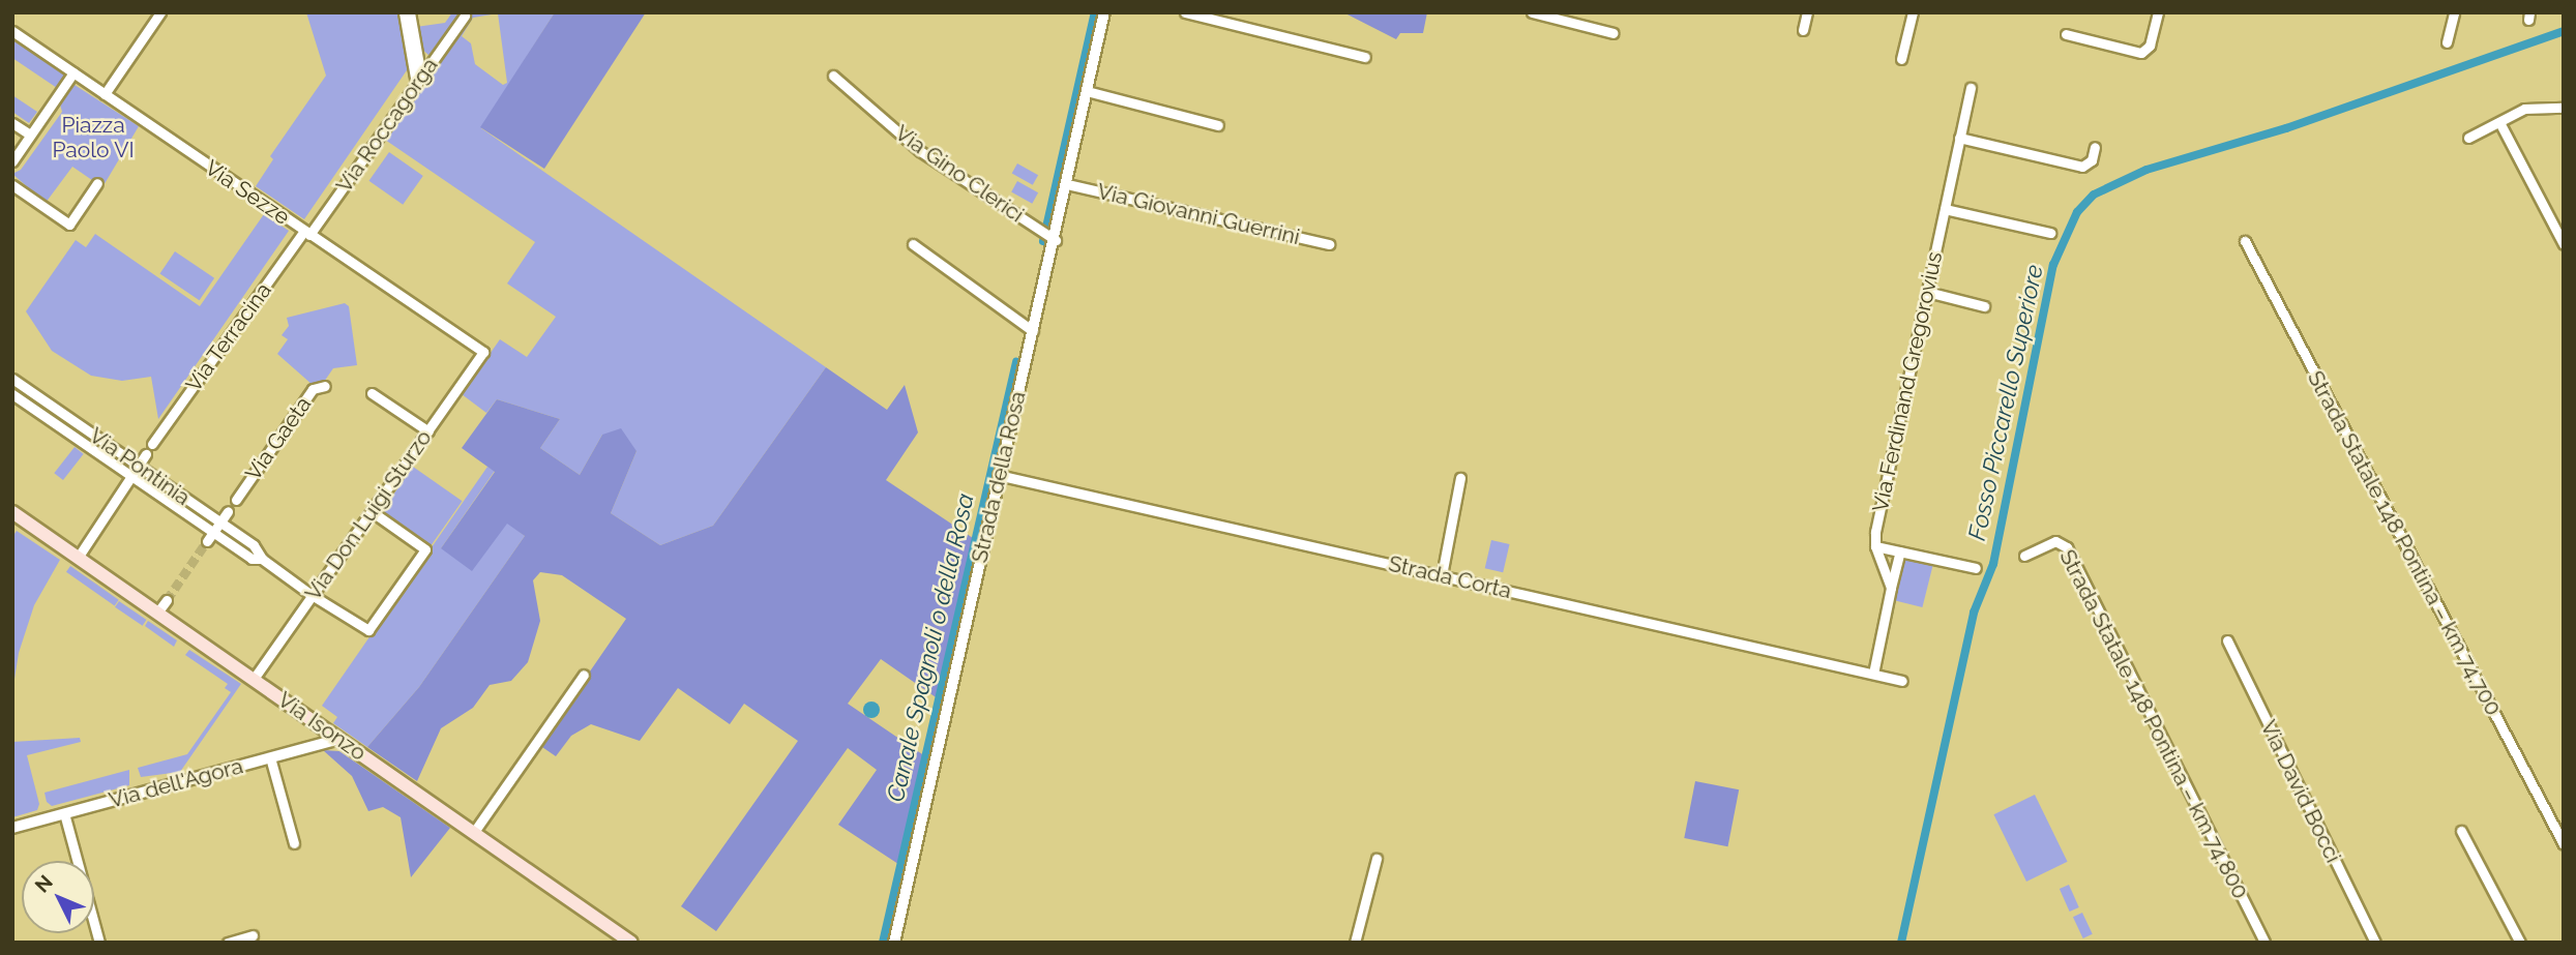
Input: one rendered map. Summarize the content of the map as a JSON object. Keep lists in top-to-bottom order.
{
  "streets": {
    "main road": ["Via Isonzo"],
    "street": [
      "Via Roccagorga",
      "Via Gino Clerici",
      "Via Sezze",
      "Via Giovanni Guerrini",
      "Via Terracina",
      "Via Ferdinand Gregorovius",
      "Via Gaeta",
      "Via Pontinia",
      "Strada della Rosa",
      "Via Don Luigi Sturzo",
      "Strada Statale 148 Pontina – km 74,700",
      "Strada Corta",
      "Strada Statale 148 Pontina – km 74,800",
      "Via dell'Agora",
      "Via David Bocci"
    ]
  },
  "crossings": [
    ["Via Roccagorga", "Via Sezze"],
    ["Via Roccagorga", "Via Terracina"],
    ["Via Gino Clerici", "Strada della Rosa"],
    ["Via Sezze", "Via Terracina"],
    ["Via Sezze", "Via Don Luigi Sturzo"],
    ["Via Giovanni Guerrini", "Strada della Rosa"],
    ["Via Pontinia", "Via Don Luigi Sturzo"],
    ["Strada della Rosa", "Strada Corta"],
    ["Via Don Luigi Sturzo", "Via Isonzo"],
    ["Via Isonzo", "Via dell'Agora"]
  ],
  "water": ["Fosso Piccarello Superiore", "Canale Spagnoli o della Rosa"],
  "parks": ["Piazza Paolo VI"],
  "north": "top left"
}
